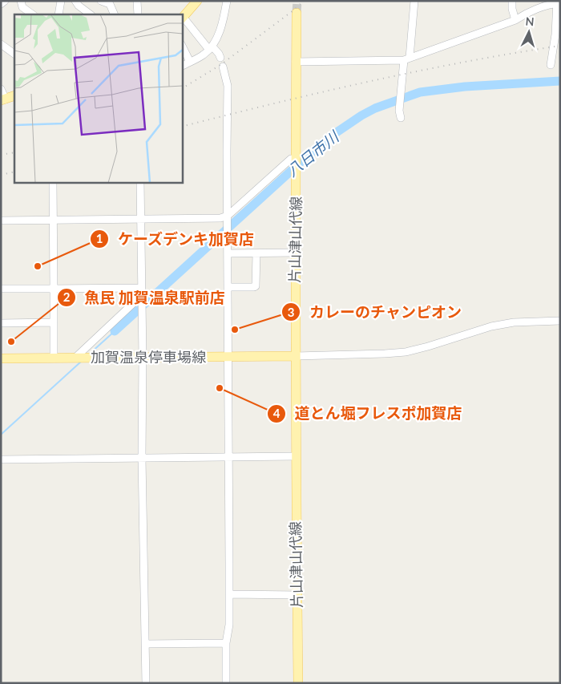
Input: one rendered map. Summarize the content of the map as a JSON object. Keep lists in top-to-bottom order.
{
  "streets": {
    "main road": ["片山津山代線", "加賀温泉停車場線"]
  },
  "crossings": [
    ["片山津山代線", "加賀温泉停車場線"]
  ],
  "water": ["八日市川"],
  "places": [
    "ケーズデンキ加賀店",
    "カレーのチャンピオン",
    "魚民 加賀温泉駅前店",
    "道とん堀フレスポ加賀店"
  ],
  "north": "top"
}
